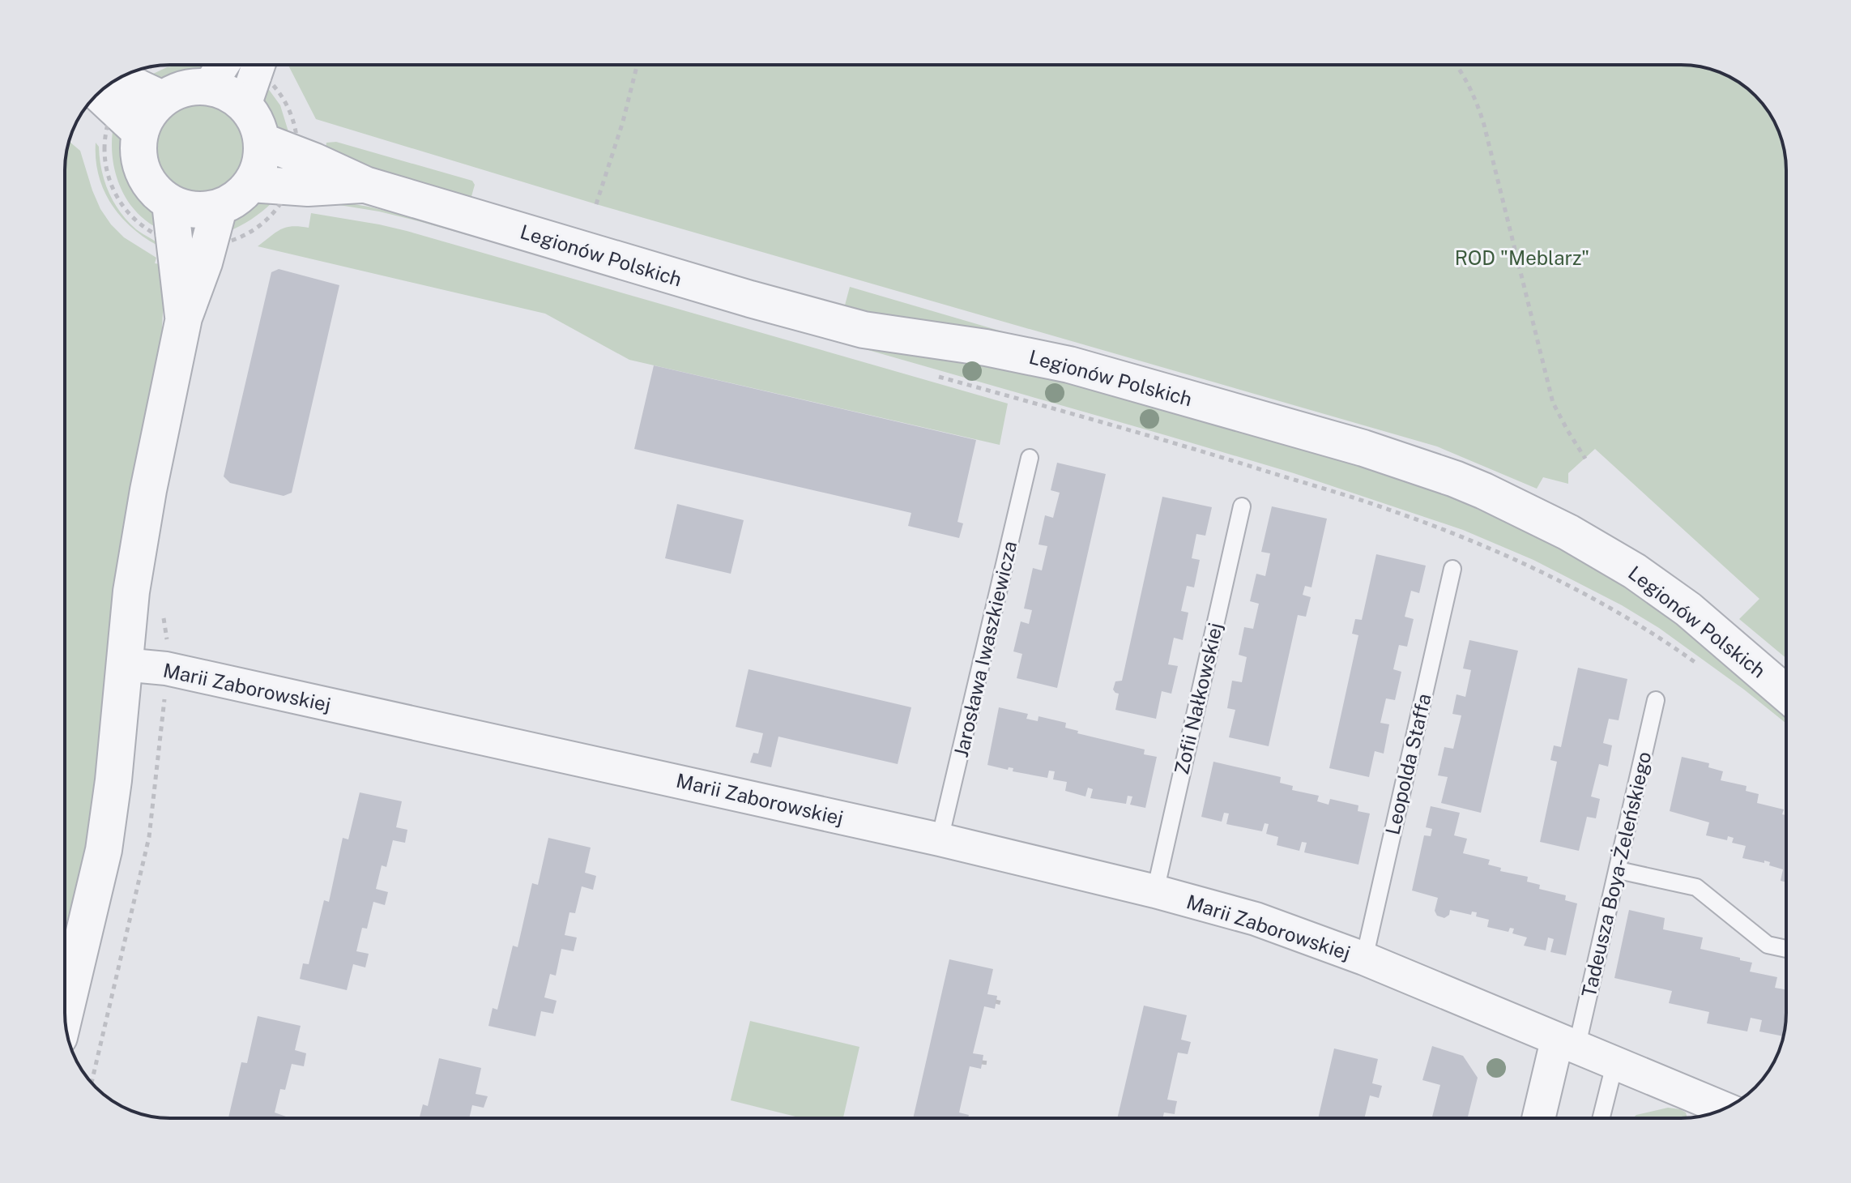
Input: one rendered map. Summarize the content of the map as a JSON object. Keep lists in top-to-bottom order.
{
  "streets": {
    "street": ["Legionów Polskich", "Marii Zaborowskiej"],
    "lane": [
      "Jarosława Iwaszkiewicza",
      "Zofii Nałkowskiej",
      "Leopolda Staffa",
      "Tadeusza Boya-Żeleńskiego"
    ]
  },
  "crossings": [
    ["Jarosława Iwaszkiewicza", "Marii Zaborowskiej"],
    ["Marii Zaborowskiej", "Zofii Nałkowskiej"],
    ["Marii Zaborowskiej", "Leopolda Staffa"],
    ["Marii Zaborowskiej", "Tadeusza Boya-Żeleńskiego"]
  ],
  "parks": ["ROD \"Meblarz\""]
}
